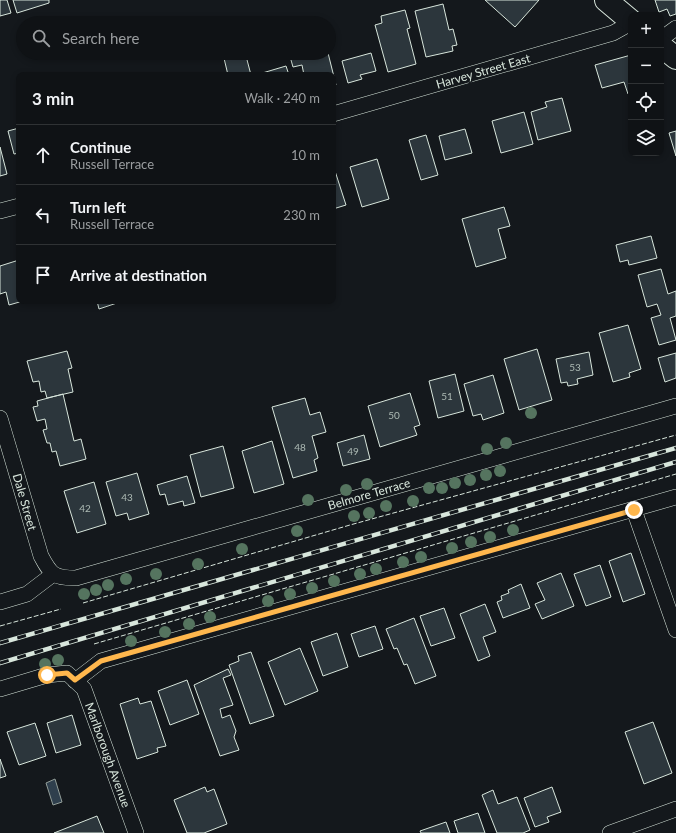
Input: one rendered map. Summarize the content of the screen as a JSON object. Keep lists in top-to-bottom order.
{
  "streets": {
    "street": [
      "Harvey Street East",
      "Belmore Terrace",
      "Dale Street",
      "Marlborough Avenue"
    ]
  },
  "crossings": [
    ["Belmore Terrace", "Dale Street"]
  ],
  "house_numbers": [
    "53",
    "51",
    "50",
    "48",
    "49",
    "43",
    "42"
  ],
  "page": {
    "map_buttons": ["+", "−"],
    "search": "Search here",
    "heading": ["3 min", "Walk · 240 m"],
    "list": [
      ["Continue", "Russell Terrace", "10 m"],
      ["Turn left", "Russell Terrace", "230 m"],
      "Arrive at destination"
    ]
  }
}
